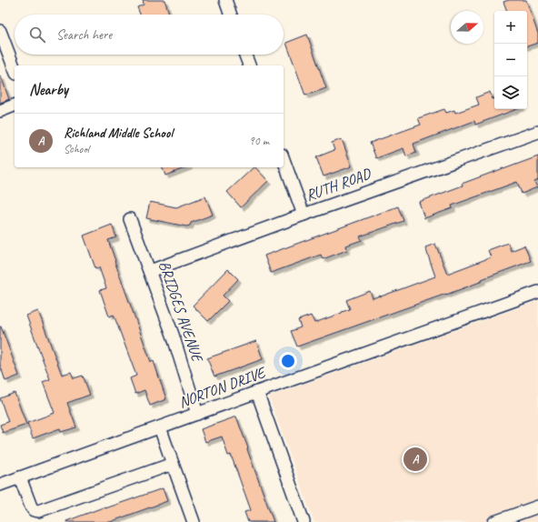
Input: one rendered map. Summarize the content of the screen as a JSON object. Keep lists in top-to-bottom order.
{
  "streets": {
    "street": ["RUTH ROAD", "BRIDGES AVENUE", "NORTON DRIVE"]
  },
  "crossings": [
    ["RUTH ROAD", "BRIDGES AVENUE"],
    ["BRIDGES AVENUE", "NORTON DRIVE"]
  ],
  "north": "right",
  "page": {
    "map_buttons": ["+", "−"],
    "search": "Search here",
    "heading": "Nearby",
    "list": [
      {
        "mark": "A",
        "name": "Richland Middle School",
        "note": "School",
        "value": "90 m"
      }
    ],
    "pins": "A"
  }
}
